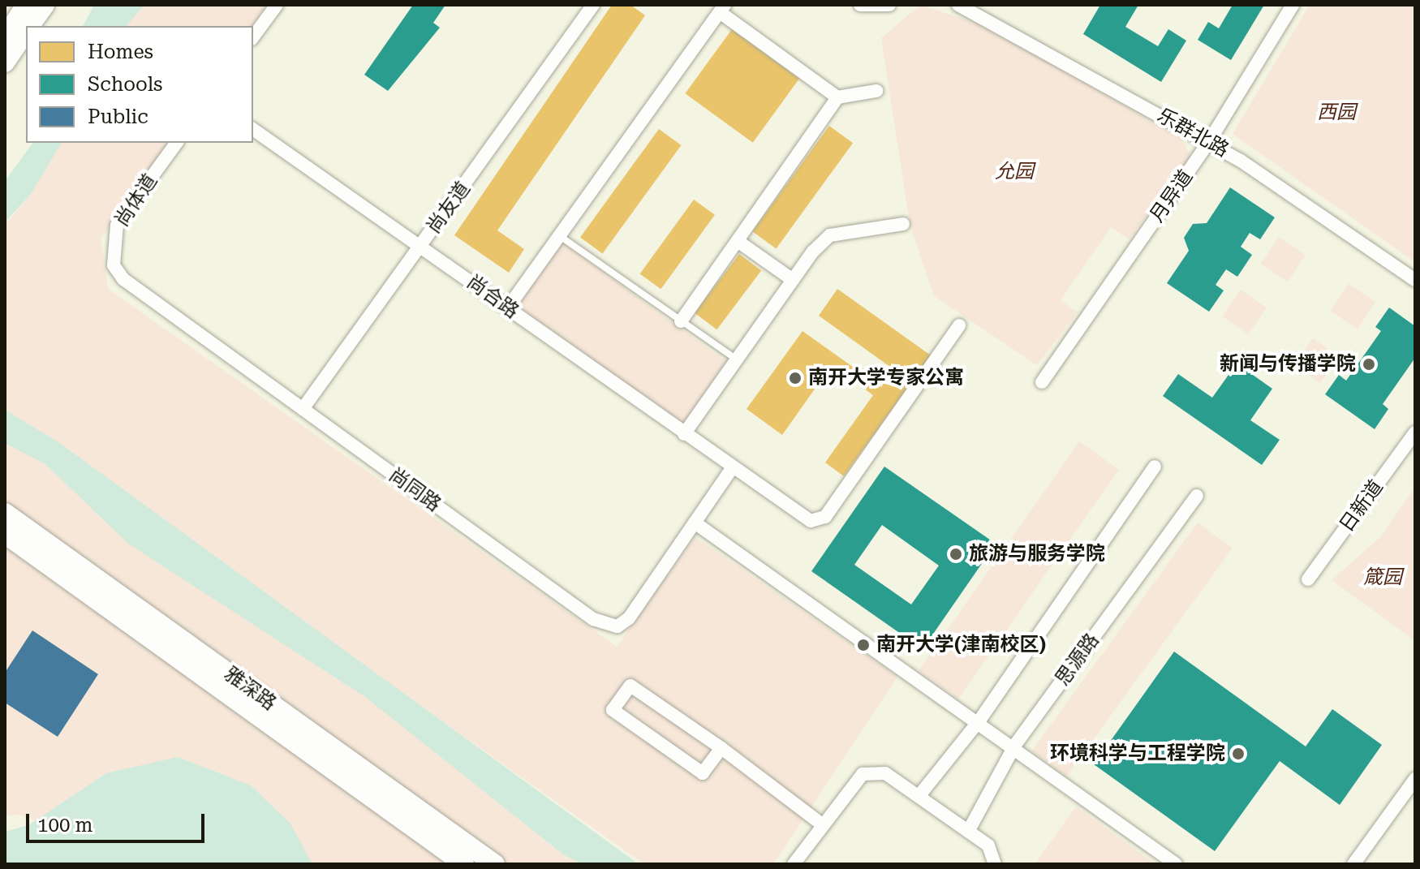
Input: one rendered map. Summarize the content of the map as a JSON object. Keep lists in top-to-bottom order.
{
  "streets": {
    "main road": ["雅深路"],
    "street": [
      "乐群北路",
      "月异道",
      "尚体道",
      "尚友道",
      "尚合路",
      "尚同路",
      "日新道",
      "思源路"
    ]
  },
  "crossings": [
    ["乐群北路", "月异道"],
    ["尚体道", "尚同路"],
    ["尚友道", "尚合路"],
    ["尚友道", "尚同路"]
  ],
  "parks": ["西园", "允园", "箴园"],
  "places": [
    "新闻与传播学院",
    "南开大学专家公寓",
    "旅游与服务学院",
    "南开大学(津南校区)",
    "环境科学与工程学院"
  ],
  "legend": ["Homes", "Schools", "Public"],
  "scale_bar": "100 m"
}
